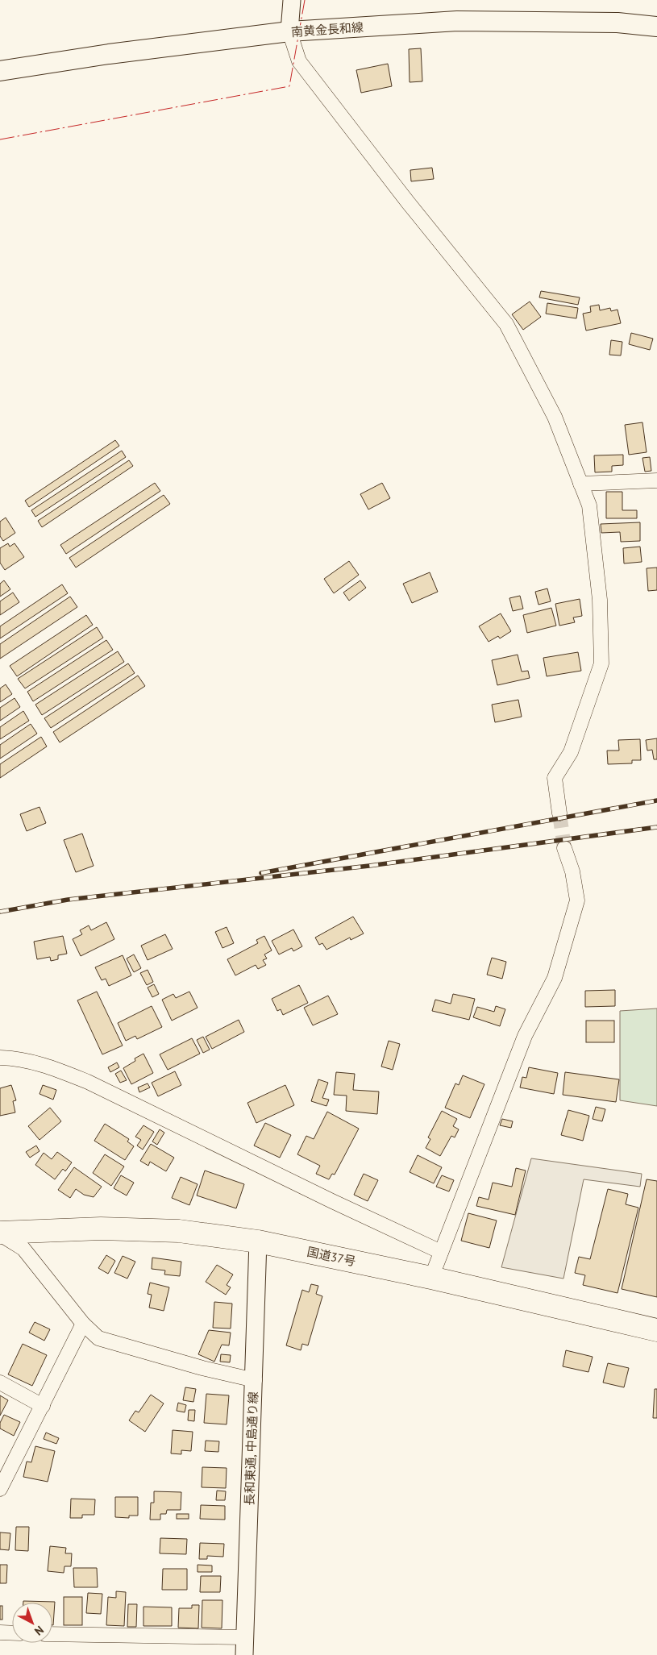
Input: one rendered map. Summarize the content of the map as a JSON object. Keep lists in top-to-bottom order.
{
  "streets": {
    "highway": ["国道37号"],
    "main road": ["南黄金長和線"],
    "street": ["長和東通, 中島通り線"]
  },
  "crossings": [
    ["国道37号", "長和東通, 中島通り線"]
  ],
  "north": "bottom right"
}
